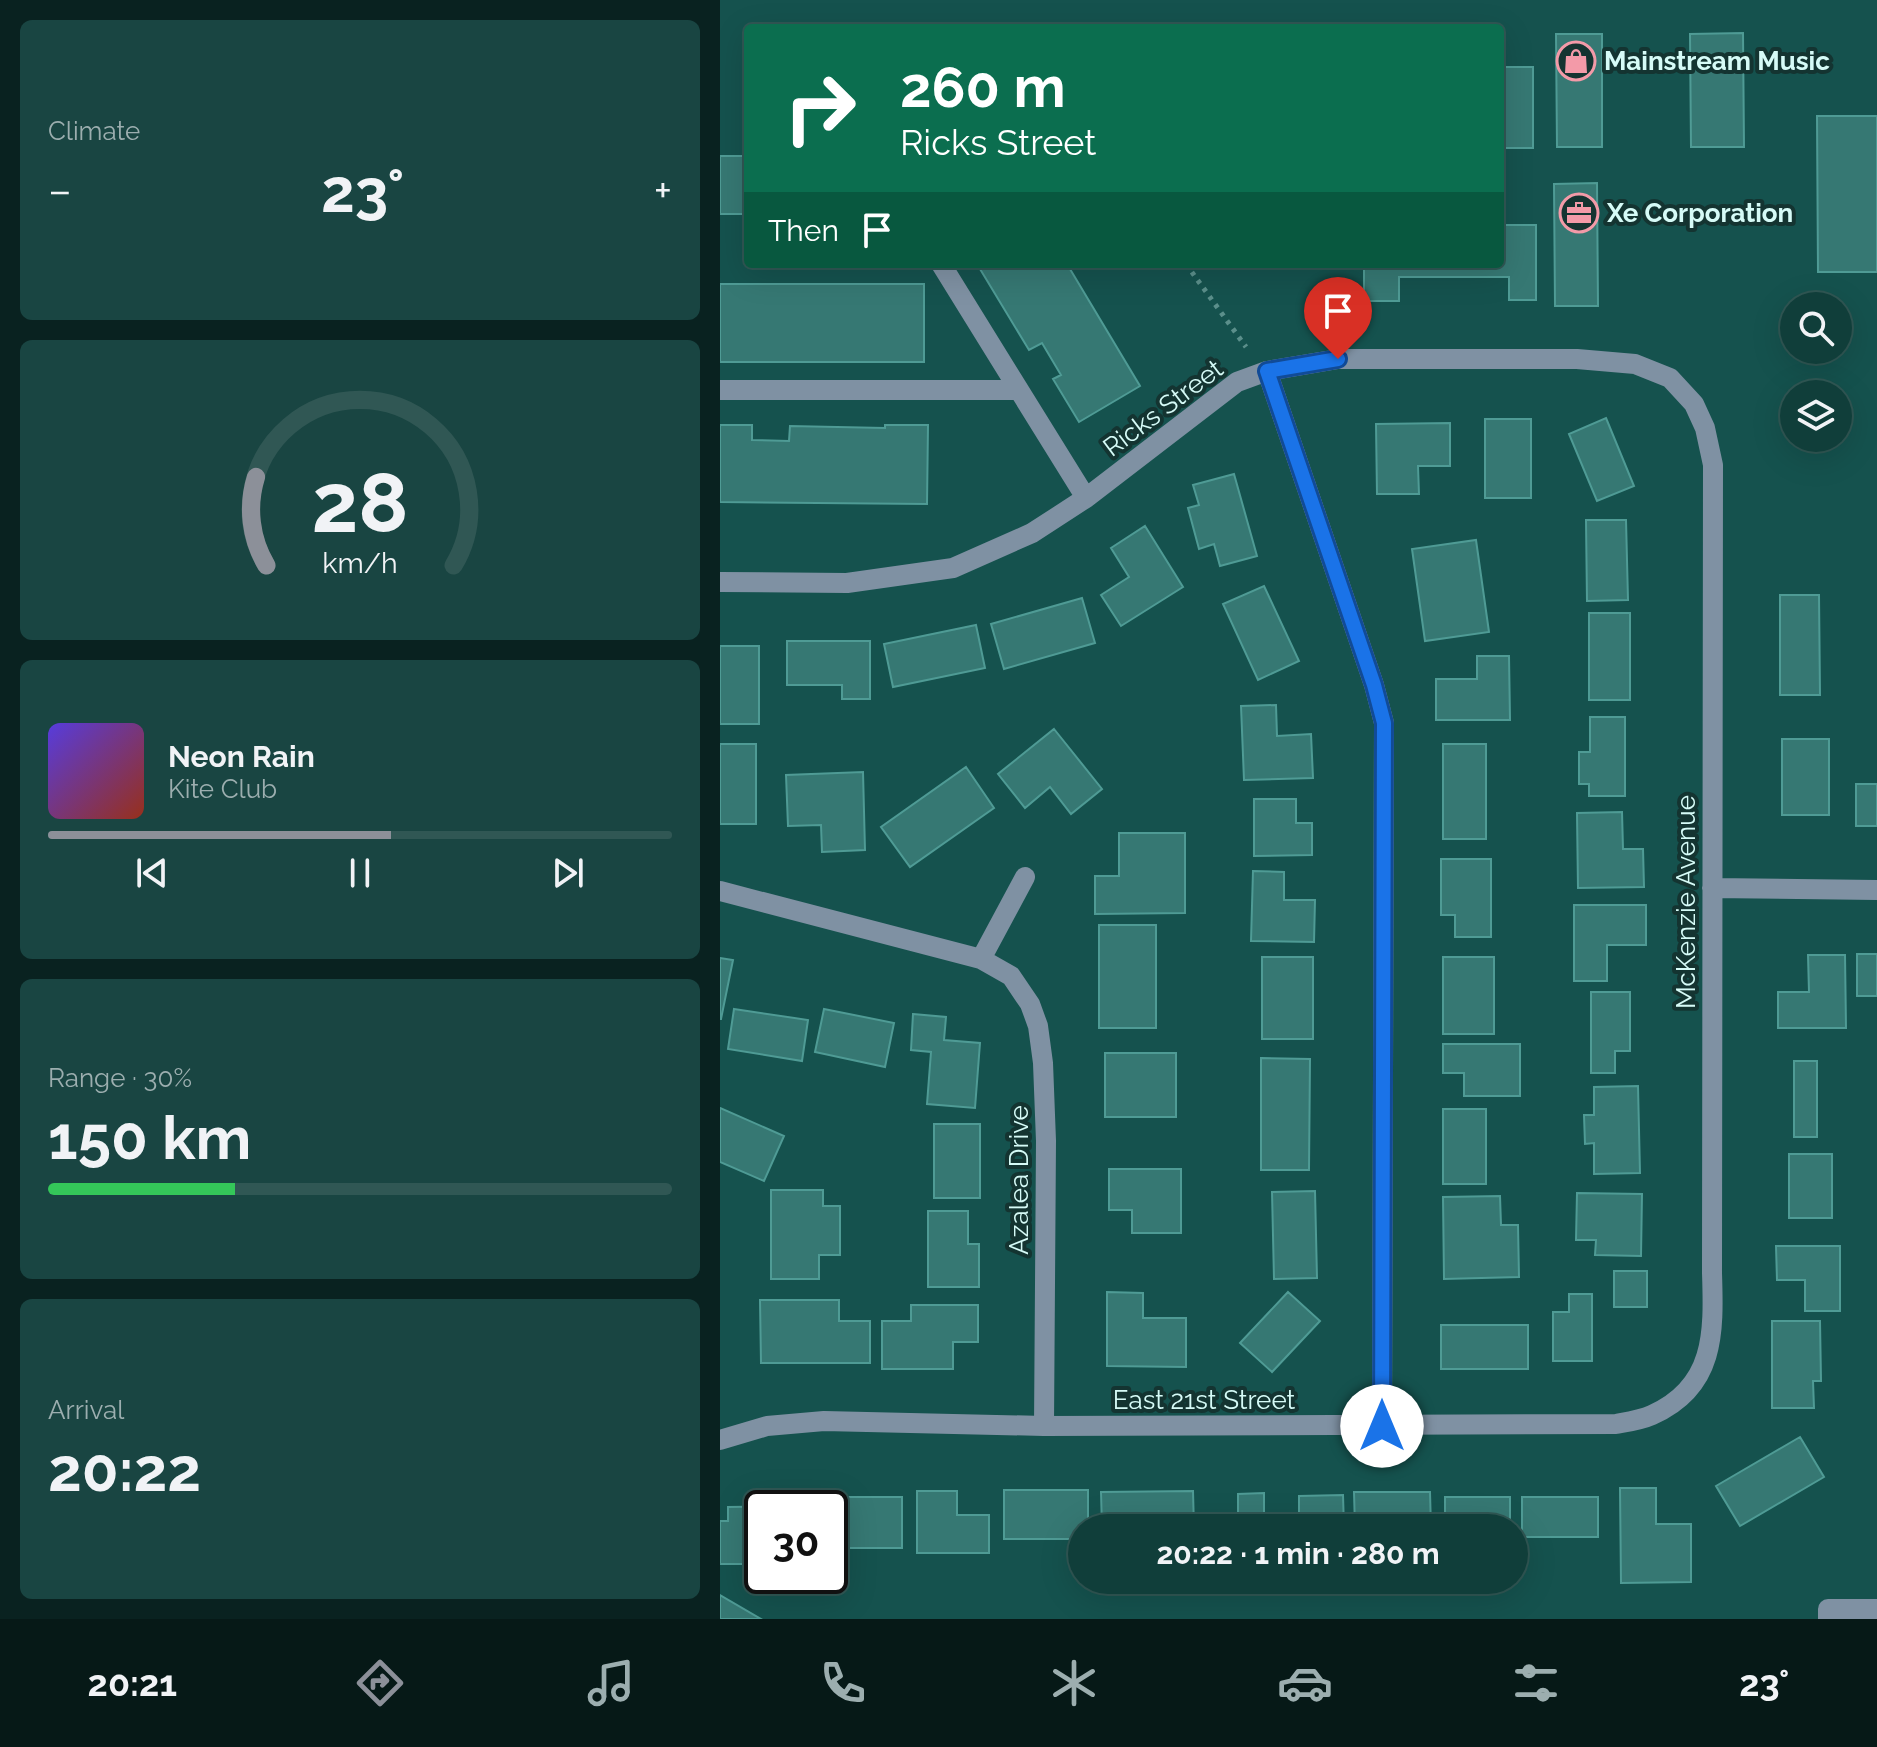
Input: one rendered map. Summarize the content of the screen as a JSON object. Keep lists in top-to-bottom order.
{
  "streets": {
    "street": [
      "Ricks Street",
      "McKenzie Avenue",
      "Azalea Drive",
      "East 21st Street"
    ]
  },
  "crossings": [
    ["Ricks Street", "McKenzie Avenue"],
    ["McKenzie Avenue", "East 21st Street"],
    ["Azalea Drive", "East 21st Street"]
  ],
  "places": {
    "shop": ["Mainstream Music"],
    "office": ["Xe Corporation"]
  },
  "page": {
    "tile": [
      "Climate",
      ["Range · 30%", "150 km"],
      ["Arrival", "20:22"]
    ],
    "turn": ["260 m", "Ricks Street"],
    "heat": ["−", "23°", "+"],
    "then": "Then",
    "song": ["Neon Rain", "Kite Club"],
    "limit": "30",
    "trip": "20:22 · 1 min · 280 m",
    "tabs": ["20:21", "23°"],
    "gauge": ["28", "km/h"]
  }
}
